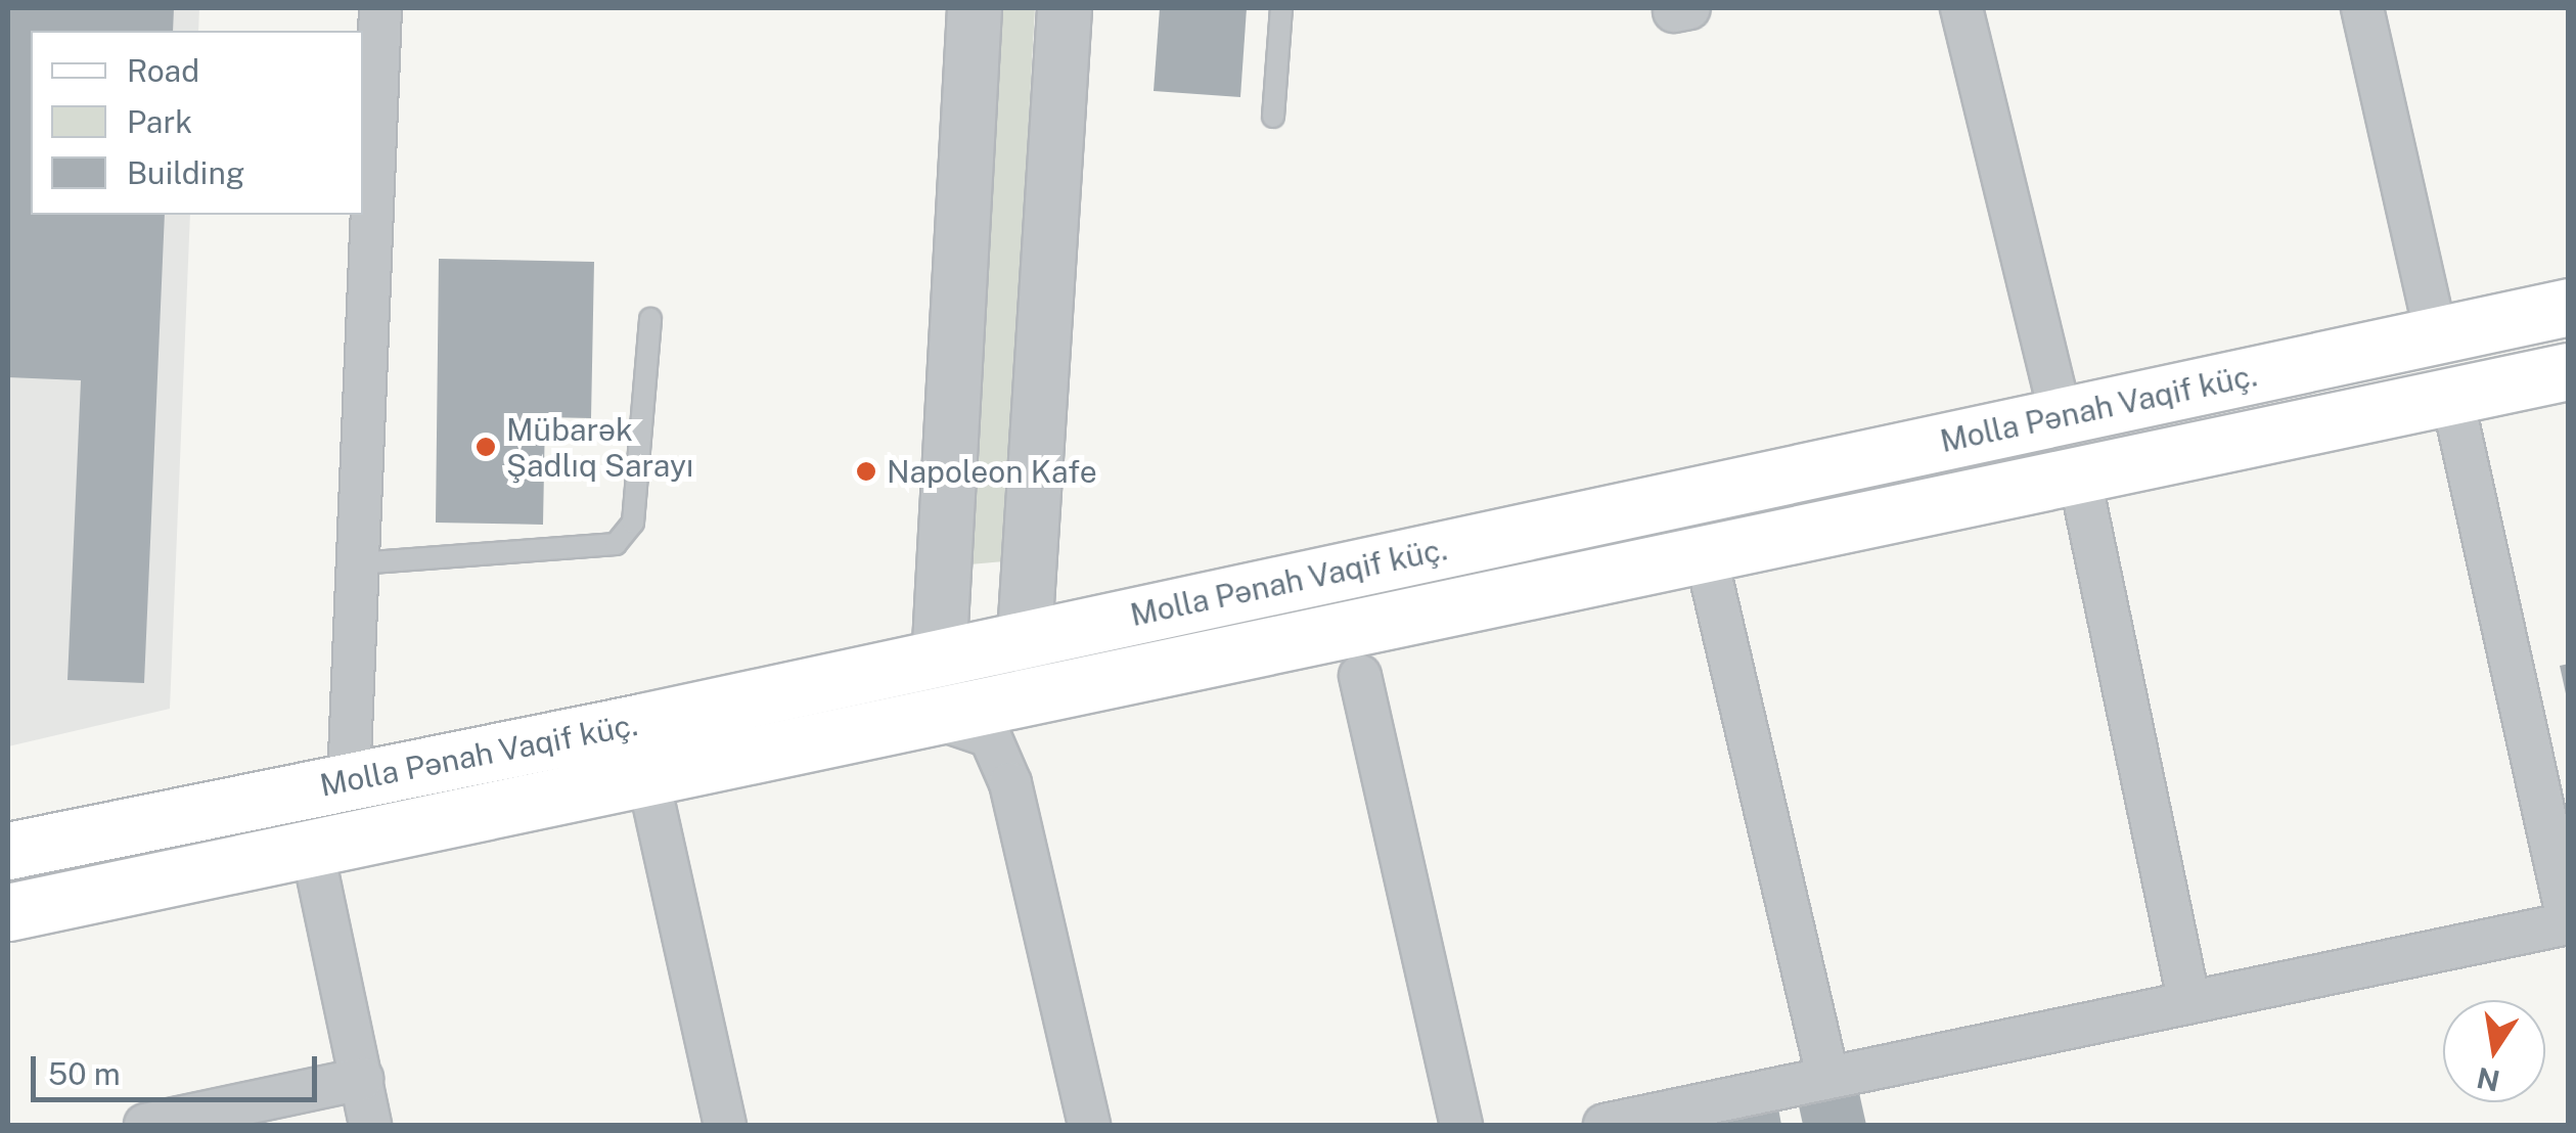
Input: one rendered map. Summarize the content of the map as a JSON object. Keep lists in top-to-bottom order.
{
  "streets": {
    "main road": ["Molla Pənah Vaqif küç."]
  },
  "places": ["Mübarək Şadlıq Sarayı", "Napoleon Kafe"],
  "legend": ["Road", "Park", "Building"],
  "scale_bar": "50 m",
  "north": "bottom"
}
